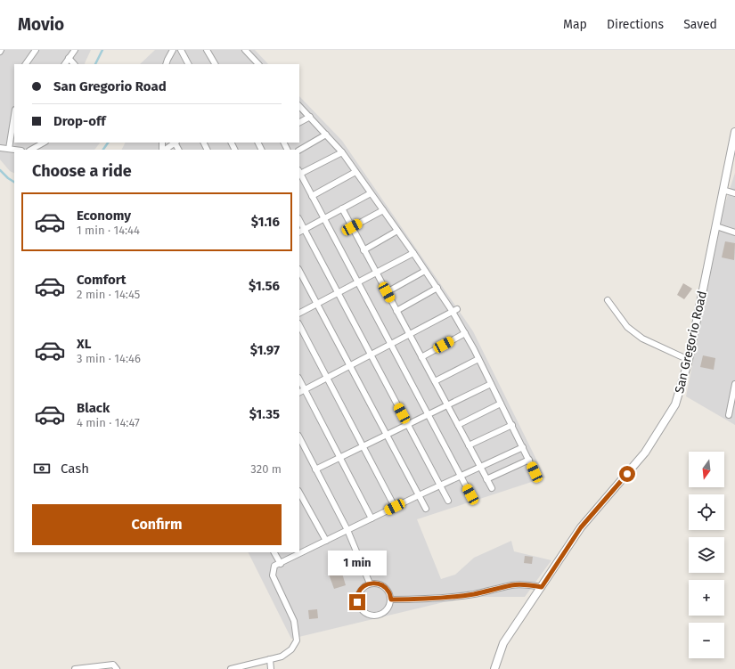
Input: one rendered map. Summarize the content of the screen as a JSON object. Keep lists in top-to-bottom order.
{
  "streets": {
    "street": ["San Gregorio Road"]
  },
  "north": "bottom",
  "page": {
    "header": "Movio",
    "nav": ["Map", "Directions", "Saved"],
    "banner": ["San Gregorio Road", "Drop-off"],
    "heading": "Choose a ride",
    "list": [
      {
        "name": "Economy",
        "note": "1 min · 14:44",
        "value": "$1.16"
      },
      {
        "name": "Comfort",
        "note": "2 min · 14:45",
        "value": "$1.56"
      },
      {
        "name": "XL",
        "note": "3 min · 14:46",
        "value": "$1.97"
      },
      {
        "name": "Black",
        "note": "4 min · 14:47",
        "value": "$1.35"
      }
    ],
    "pay": ["Cash", "320 m"],
    "map_buttons": ["+", "−"],
    "buttons": "Confirm",
    "bubble": "1 min"
  }
}
